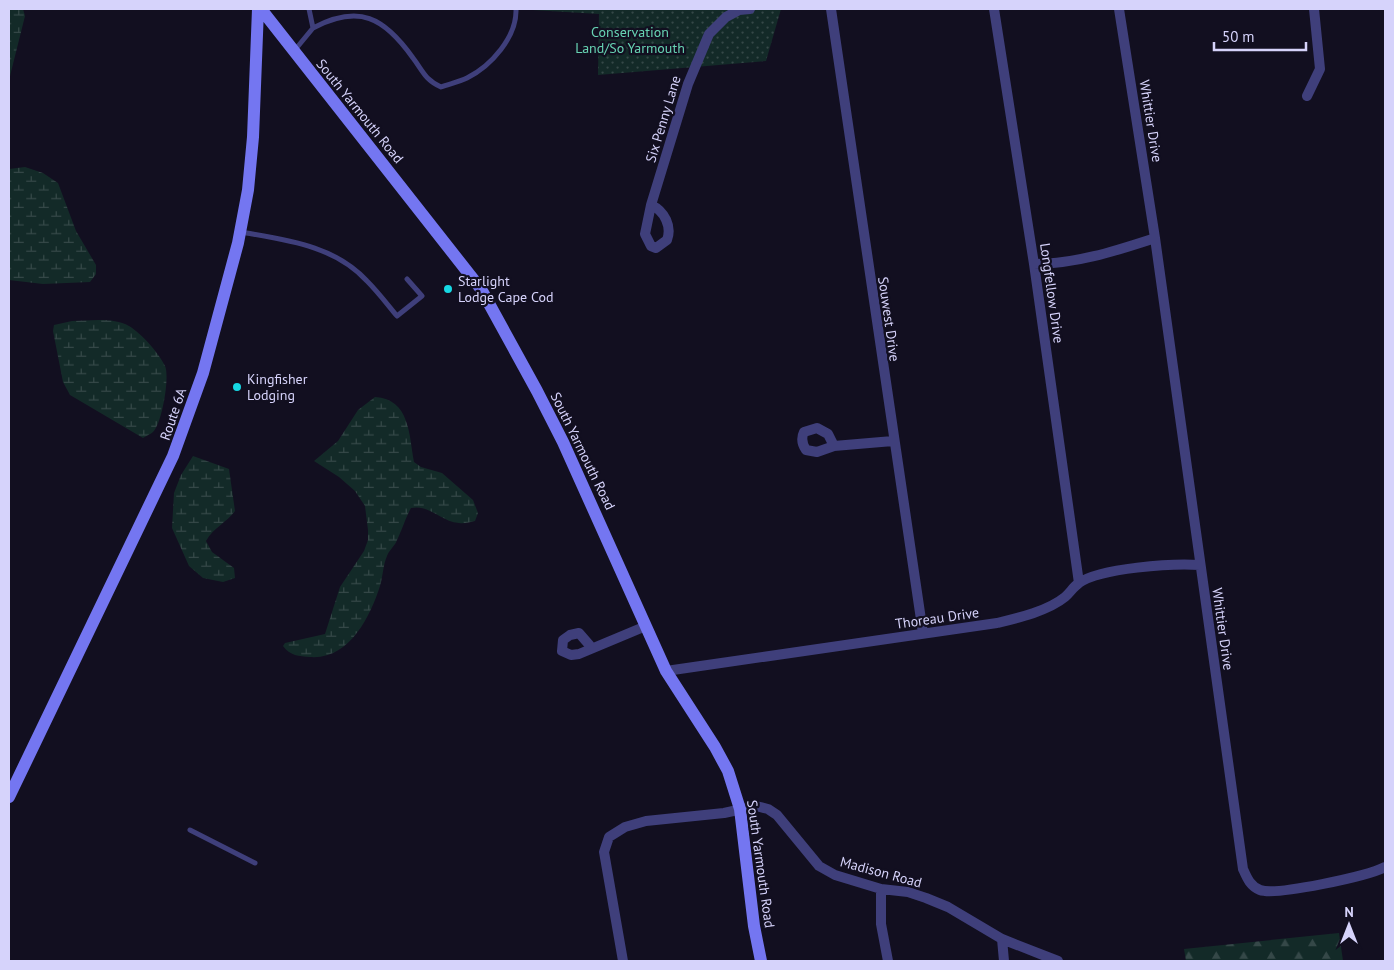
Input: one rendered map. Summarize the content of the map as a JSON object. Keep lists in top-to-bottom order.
{
  "streets": {
    "main road": ["South Yarmouth Road", "Route 6A"],
    "street": [
      "Six Penny Lane",
      "Whittier Drive",
      "Longfellow Drive",
      "Souwest Drive",
      "Thoreau Drive",
      "Madison Road"
    ]
  },
  "crossings": [
    ["South Yarmouth Road", "Thoreau Drive"],
    ["South Yarmouth Road", "Madison Road"],
    ["Whittier Drive", "Thoreau Drive"],
    ["Longfellow Drive", "Thoreau Drive"],
    ["Souwest Drive", "Thoreau Drive"]
  ],
  "parks": ["Conservation Land/So Yarmouth"],
  "places": ["Starlight Lodge Cape Cod", "Kingfisher Lodging"],
  "scale_bar": "50 m",
  "north": "top"
}
